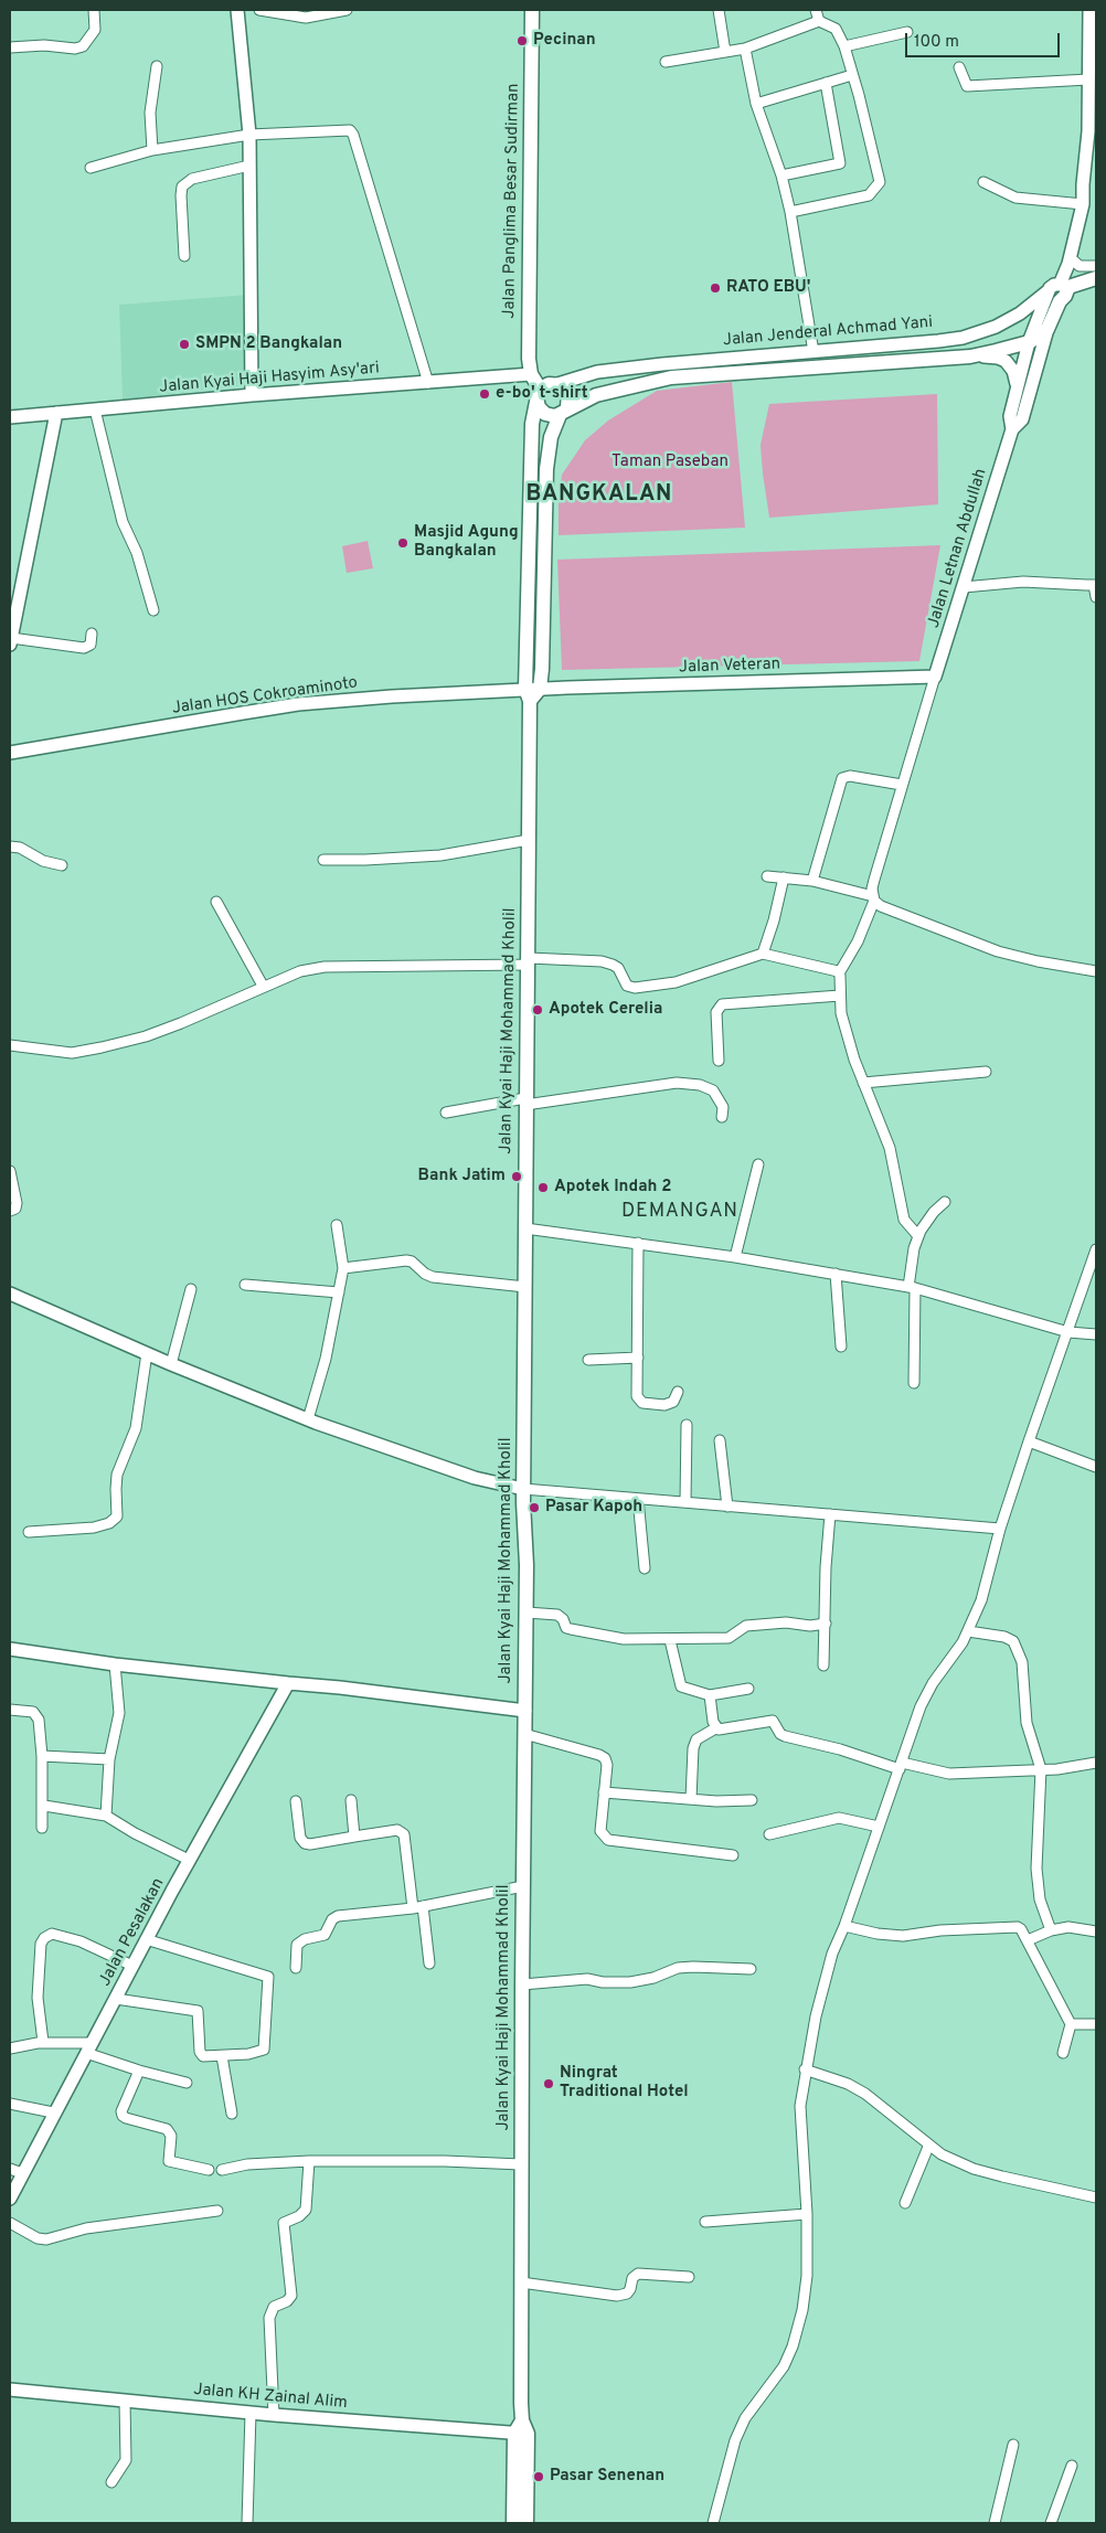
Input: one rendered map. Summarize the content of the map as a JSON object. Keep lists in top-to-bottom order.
{
  "streets": {
    "main road": ["Jalan Panglima Besar Sudirman", "Jalan Jenderal Achmad Yani", "Jalan Kyai Haji Mohammad Kholil"],
    "street": [
      "Jalan Kyai Haji Hasyim Asy'ari",
      "Jalan Letnan Abdullah",
      "Jalan Veteran",
      "Jalan HOS Cokroaminoto",
      "Jalan Pesalakan",
      "Jalan KH Zainal Alim"
    ]
  },
  "crossings": [
    ["Jalan Panglima Besar Sudirman", "Jalan Jenderal Achmad Yani"],
    ["Jalan Panglima Besar Sudirman", "Jalan Kyai Haji Hasyim Asy'ari"],
    ["Jalan Jenderal Achmad Yani", "Jalan Letnan Abdullah"],
    ["Jalan Letnan Abdullah", "Jalan Veteran"],
    ["Jalan Veteran", "Jalan HOS Cokroaminoto"],
    ["Jalan Veteran", "Jalan Kyai Haji Mohammad Kholil"],
    ["Jalan HOS Cokroaminoto", "Jalan Kyai Haji Mohammad Kholil"],
    ["Jalan Kyai Haji Mohammad Kholil", "Jalan KH Zainal Alim"]
  ],
  "districts": ["BANGKALAN", "DEMANGAN"],
  "parks": ["Taman Paseban"],
  "places": [
    "Pecinan",
    "RATO EBU'",
    "SMPN 2 Bangkalan",
    "e-bo' t-shirt",
    "Masjid Agung Bangkalan",
    "Apotek Cerelia",
    "Bank Jatim",
    "Apotek Indah 2",
    "Pasar Kapoh",
    "Ningrat Traditional Hotel",
    "Pasar Senenan"
  ],
  "scale_bar": "100 m"
}
